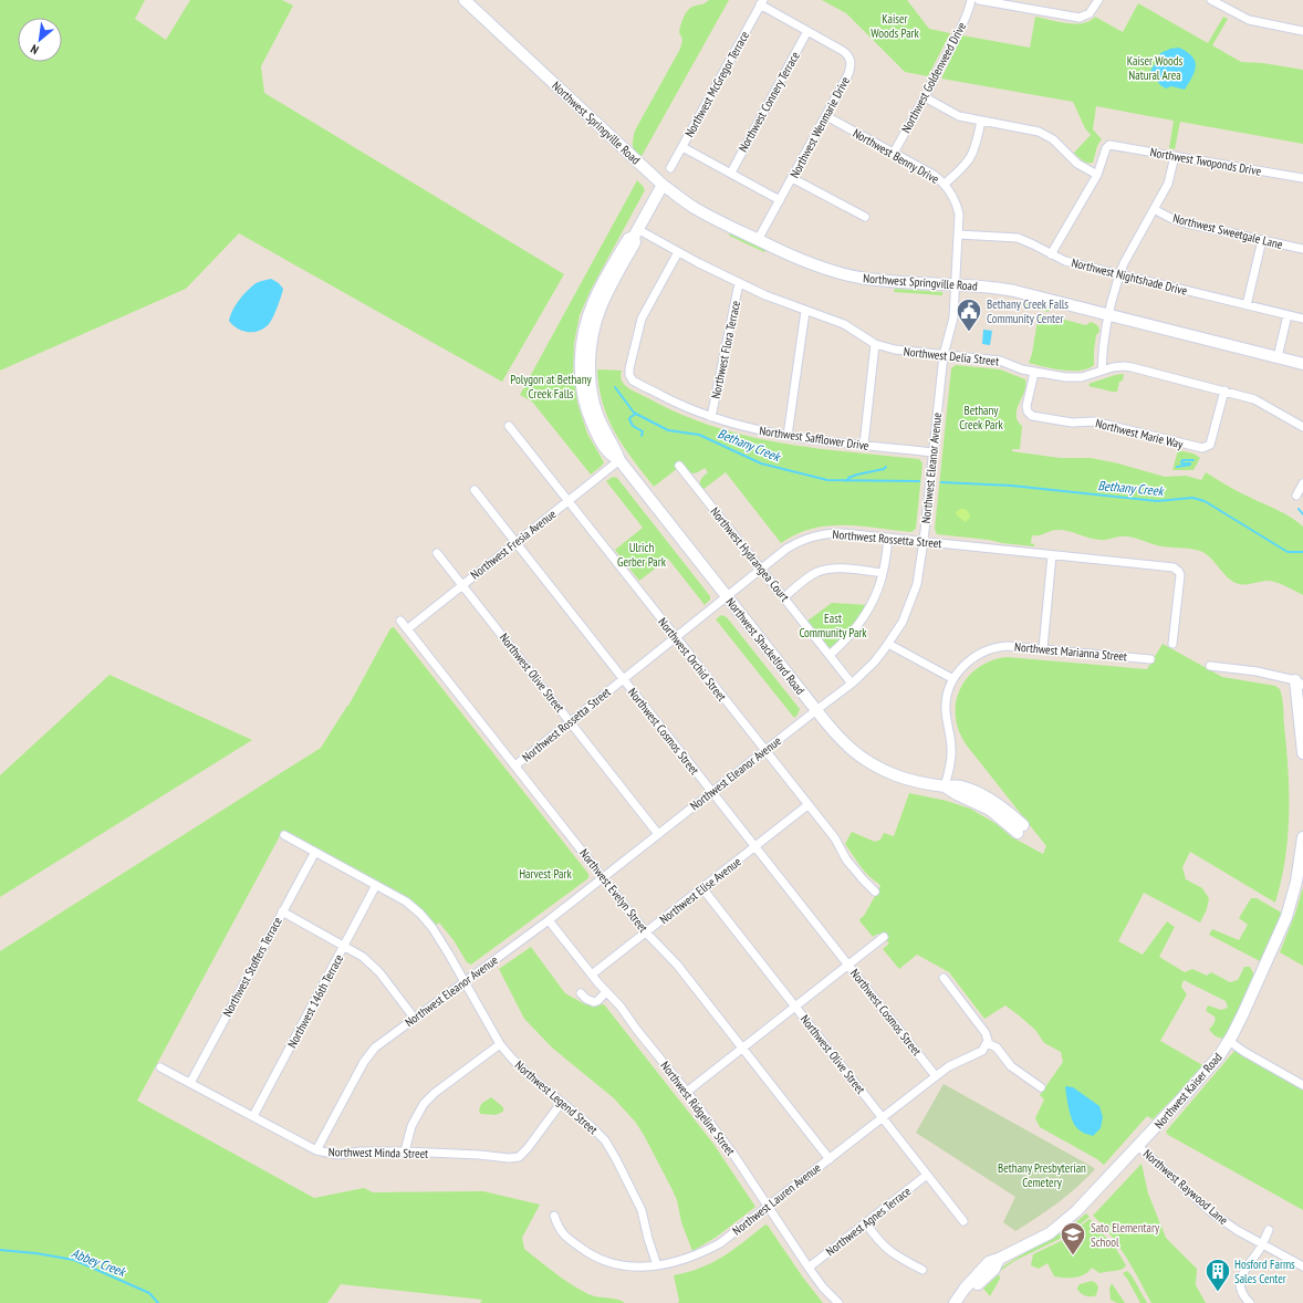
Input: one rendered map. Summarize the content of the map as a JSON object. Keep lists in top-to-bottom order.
{
  "streets": {
    "street": [
      "Northwest Goldenweed Drive",
      "Northwest McGregor Terrace",
      "Northwest Connery Terrace",
      "Northwest Springville Road",
      "Northwest Wenmarie Drive",
      "Northwest Benny Drive",
      "Northwest Twoponds Drive",
      "Northwest Sweetgale Lane",
      "Northwest Nightshade Drive",
      "Northwest Flora Terrace",
      "Northwest Delia Street",
      "Northwest Marie Way",
      "Northwest Safflower Drive",
      "Northwest Eleanor Avenue",
      "Northwest Rossetta Street",
      "Northwest Fresia Avenue",
      "Northwest Hydrangea Court",
      "Northwest Shackelford Road",
      "Northwest Marianna Street",
      "Northwest Orchid Street",
      "Northwest Olive Street",
      "Northwest Cosmos Street",
      "Northwest Evelyn Street",
      "Northwest Elise Avenue",
      "Northwest Stoffers Terrace",
      "Northwest 146th Terrace",
      "Northwest Kaiser Road",
      "Northwest Legend Street",
      "Northwest Ridgeline Street",
      "Northwest Minda Street",
      "Northwest Raywood Lane",
      "Northwest Lauren Avenue",
      "Northwest Agnes Terrace"
    ]
  },
  "crossings": [
    ["Northwest Goldenweed Drive", "Northwest Benny Drive"],
    ["Northwest McGregor Terrace", "Northwest Wenmarie Drive"],
    ["Northwest Connery Terrace", "Northwest Wenmarie Drive"],
    ["Northwest Springville Road", "Northwest Wenmarie Drive"],
    ["Northwest Springville Road", "Northwest Benny Drive"],
    ["Northwest Springville Road", "Northwest Eleanor Avenue"],
    ["Northwest Springville Road", "Northwest Shackelford Road"],
    ["Northwest Wenmarie Drive", "Northwest Benny Drive"],
    ["Northwest Benny Drive", "Northwest Nightshade Drive"],
    ["Northwest Benny Drive", "Northwest Eleanor Avenue"],
    ["Northwest Flora Terrace", "Northwest Delia Street"],
    ["Northwest Flora Terrace", "Northwest Safflower Drive"],
    ["Northwest Delia Street", "Northwest Marie Way"],
    ["Northwest Delia Street", "Northwest Safflower Drive"],
    ["Northwest Delia Street", "Northwest Eleanor Avenue"],
    ["Northwest Delia Street", "Northwest Shackelford Road"],
    ["Northwest Safflower Drive", "Northwest Eleanor Avenue"],
    ["Northwest Eleanor Avenue", "Northwest Rossetta Street"],
    ["Northwest Eleanor Avenue", "Northwest Hydrangea Court"],
    ["Northwest Eleanor Avenue", "Northwest Shackelford Road"],
    ["Northwest Eleanor Avenue", "Northwest Orchid Street"],
    ["Northwest Eleanor Avenue", "Northwest Olive Street"],
    ["Northwest Eleanor Avenue", "Northwest Cosmos Street"],
    ["Northwest Eleanor Avenue", "Northwest Evelyn Street"],
    ["Northwest Eleanor Avenue", "Northwest Legend Street"],
    ["Northwest Eleanor Avenue", "Northwest Ridgeline Street"],
    ["Northwest Eleanor Avenue", "Northwest Minda Street"],
    ["Northwest Rossetta Street", "Northwest Hydrangea Court"],
    ["Northwest Rossetta Street", "Northwest Shackelford Road"],
    ["Northwest Rossetta Street", "Northwest Orchid Street"],
    ["Northwest Rossetta Street", "Northwest Olive Street"],
    ["Northwest Rossetta Street", "Northwest Cosmos Street"],
    ["Northwest Rossetta Street", "Northwest Evelyn Street"],
    ["Northwest Fresia Avenue", "Northwest Shackelford Road"],
    ["Northwest Fresia Avenue", "Northwest Orchid Street"],
    ["Northwest Fresia Avenue", "Northwest Olive Street"],
    ["Northwest Fresia Avenue", "Northwest Cosmos Street"],
    ["Northwest Fresia Avenue", "Northwest Evelyn Street"],
    ["Northwest Shackelford Road", "Northwest Marianna Street"],
    ["Northwest Orchid Street", "Northwest Elise Avenue"],
    ["Northwest Olive Street", "Northwest Elise Avenue"],
    ["Northwest Olive Street", "Northwest Lauren Avenue"],
    ["Northwest Olive Street", "Northwest Agnes Terrace"],
    ["Northwest Cosmos Street", "Northwest Elise Avenue"],
    ["Northwest Cosmos Street", "Northwest Lauren Avenue"],
    ["Northwest Evelyn Street", "Northwest Elise Avenue"],
    ["Northwest Evelyn Street", "Northwest Lauren Avenue"],
    ["Northwest Elise Avenue", "Northwest Ridgeline Street"],
    ["Northwest Stoffers Terrace", "Northwest Legend Street"],
    ["Northwest Stoffers Terrace", "Northwest Minda Street"],
    ["Northwest 146th Terrace", "Northwest Legend Street"],
    ["Northwest 146th Terrace", "Northwest Minda Street"],
    ["Northwest Kaiser Road", "Northwest Raywood Lane"],
    ["Northwest Legend Street", "Northwest Minda Street"],
    ["Northwest Legend Street", "Northwest Lauren Avenue"],
    ["Northwest Ridgeline Street", "Northwest Lauren Avenue"],
    ["Northwest Ridgeline Street", "Northwest Agnes Terrace"]
  ],
  "water": ["Bethany Creek", "Abbey Creek"],
  "parks": [
    "Kaiser Woods Park",
    "Kaiser Woods Natural Area",
    "Polygon at Bethany Creek Falls",
    "Bethany Creek Park",
    "Ulrich Gerber Park",
    "East Community Park",
    "Harvest Park",
    "Bethany Presbyterian Cemetery"
  ],
  "places": {
    "public building": ["Bethany Creek Falls Community Center"],
    "school or university": ["Sato Elementary School"],
    "building": ["Hosford Farms Sales Center"]
  },
  "north": "bottom left"
}
